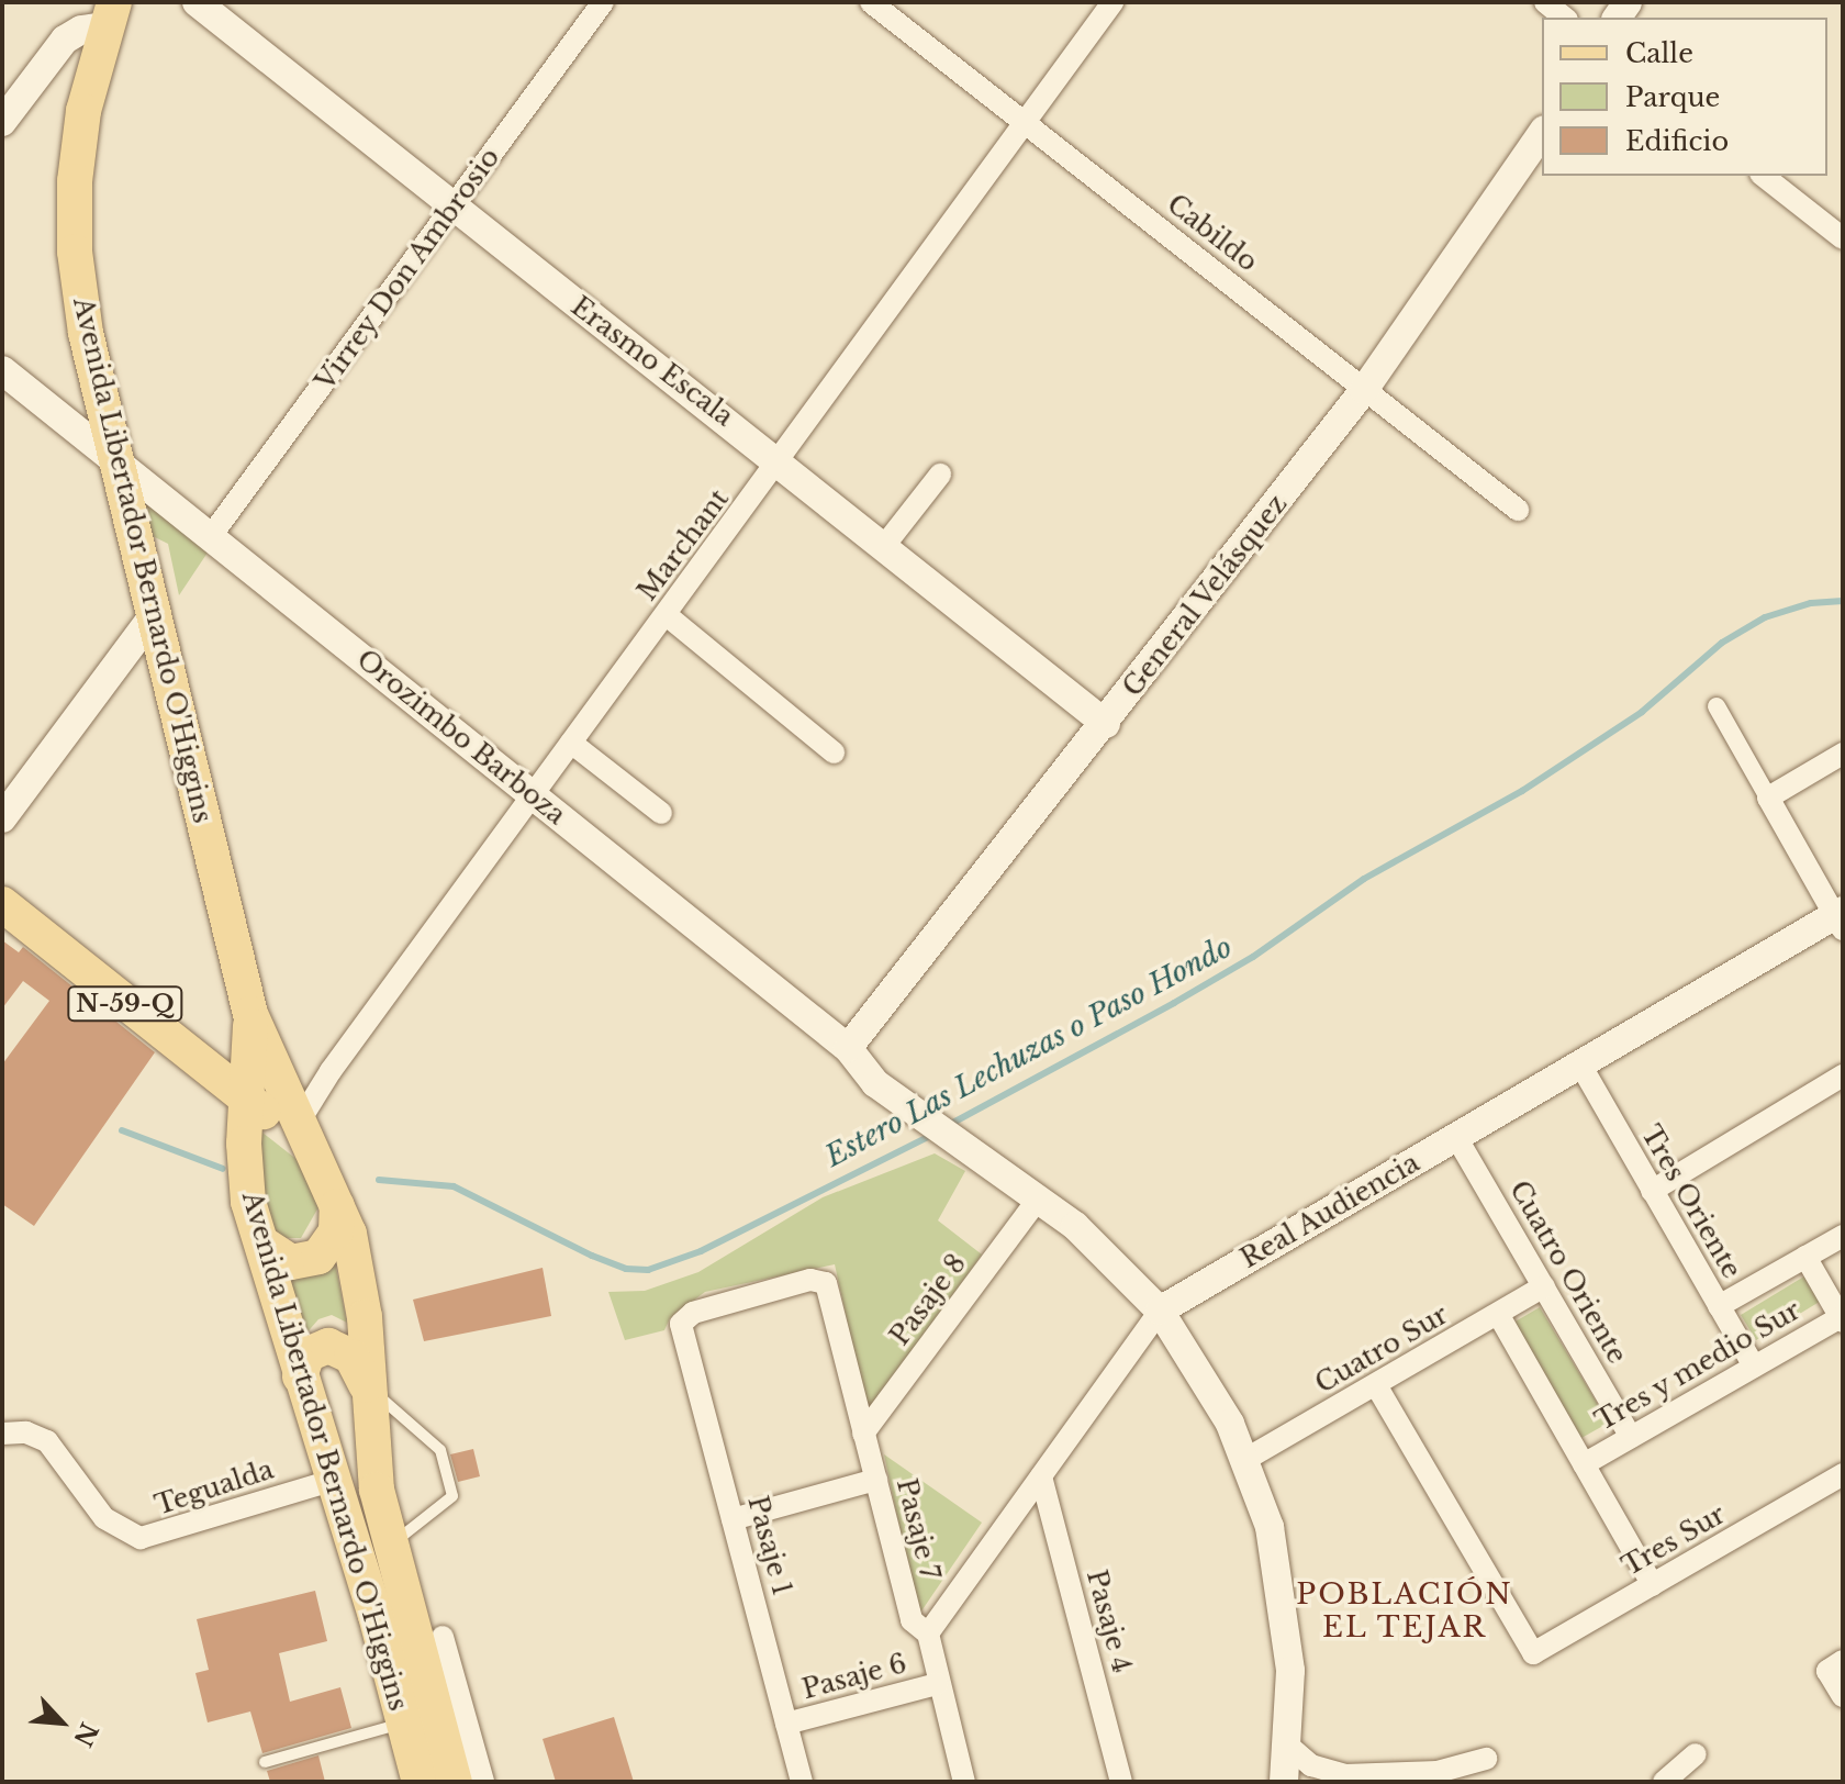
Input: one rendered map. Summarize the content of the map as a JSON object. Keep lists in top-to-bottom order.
{
  "streets": {
    "main road": ["Avenida Libertador Bernardo O'Higgins", "N-59-Q"],
    "street": [
      "Cabildo",
      "Virrey Don Ambrosio",
      "Erasmo Escala",
      "Marchant",
      "General Velásquez",
      "Orozimbo Barboza",
      "Tres Oriente",
      "Real Audiencia",
      "Cuatro Oriente",
      "Pasaje 8",
      "Cuatro Sur",
      "Tres y medio Sur",
      "Tegualda",
      "Pasaje 7",
      "Tres Sur",
      "Pasaje 1",
      "Pasaje 4",
      "Pasaje 6"
    ]
  },
  "crossings": [
    ["Cabildo", "Marchant"],
    ["Cabildo", "General Velásquez"],
    ["Virrey Don Ambrosio", "Erasmo Escala"],
    ["Virrey Don Ambrosio", "Orozimbo Barboza"],
    ["Erasmo Escala", "Marchant"],
    ["Erasmo Escala", "General Velásquez"],
    ["Marchant", "Avenida Libertador Bernardo O'Higgins"],
    ["Marchant", "Orozimbo Barboza"],
    ["Avenida Libertador Bernardo O'Higgins", "Orozimbo Barboza"],
    ["Avenida Libertador Bernardo O'Higgins", "N-59-Q"],
    ["Avenida Libertador Bernardo O'Higgins", "Tegualda"],
    ["General Velásquez", "Orozimbo Barboza"],
    ["Orozimbo Barboza", "Real Audiencia"],
    ["Orozimbo Barboza", "Pasaje 8"],
    ["Orozimbo Barboza", "Cuatro Sur"],
    ["Tres Oriente", "Real Audiencia"],
    ["Tres Oriente", "Tres y medio Sur"],
    ["Real Audiencia", "Cuatro Oriente"],
    ["Real Audiencia", "Pasaje 7"],
    ["Real Audiencia", "Pasaje 4"],
    ["Cuatro Oriente", "Cuatro Sur"],
    ["Cuatro Oriente", "Tres y medio Sur"],
    ["Pasaje 8", "Pasaje 7"],
    ["Cuatro Sur", "Tres Sur"],
    ["Pasaje 7", "Pasaje 1"],
    ["Pasaje 7", "Pasaje 6"],
    ["Pasaje 1", "Pasaje 6"]
  ],
  "districts": ["POBLACIÓN EL TEJAR"],
  "water": ["Estero Las Lechuzas o Paso Hondo"],
  "legend": ["Calle", "Parque", "Edificio"],
  "north": "bottom right"
}
